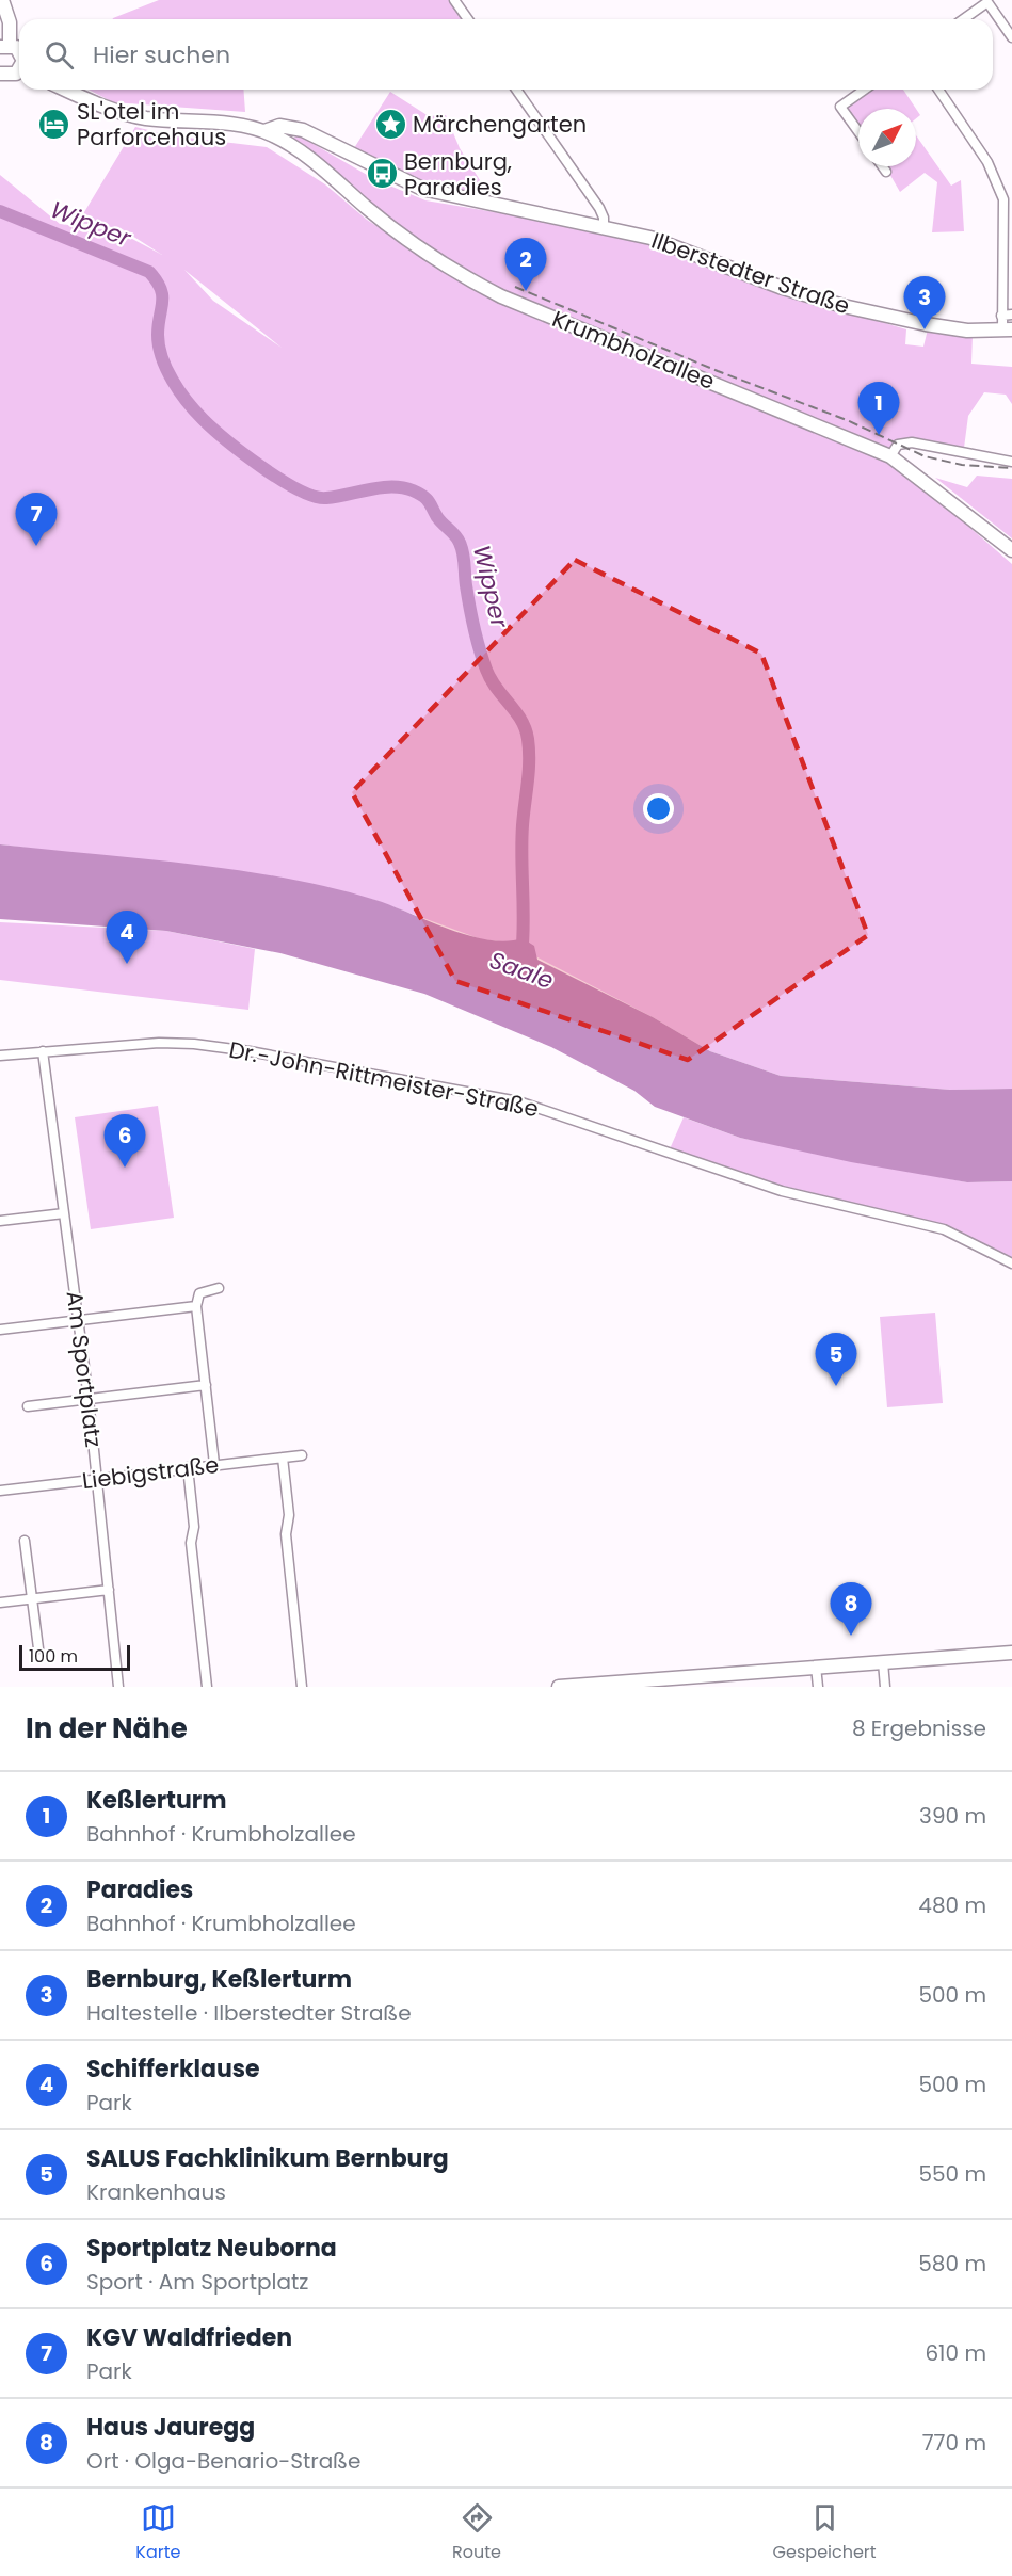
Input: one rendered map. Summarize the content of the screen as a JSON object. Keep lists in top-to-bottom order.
{
  "streets": {
    "street": [
      "Ilberstedter Straße",
      "Krumbholzallee",
      "Dr.-John-Rittmeister-Straße",
      "Am Sportplatz",
      "Liebigstraße"
    ]
  },
  "crossings": [
    ["Ilberstedter Straße", "Krumbholzallee"],
    ["Dr.-John-Rittmeister-Straße", "Am Sportplatz"],
    ["Am Sportplatz", "Liebigstraße"]
  ],
  "water": ["Wipper", "Saale"],
  "places": {
    "hotel": ["SL'otel im Parforcehaus"],
    "place": ["Märchengarten"],
    "bus stop": ["Bernburg, Paradies"]
  },
  "scale_bar": "100 m",
  "north": "top right",
  "page": {
    "search": "Hier suchen",
    "pins": [
      "2",
      "3",
      "1",
      "7",
      "4",
      "6",
      "5",
      "8"
    ],
    "scale": "100 m",
    "heading": ["In der Nähe", "8 Ergebnisse"],
    "list": [
      {
        "mark": "1",
        "name": "Keßlerturm",
        "note": "Bahnhof · Krumbholzallee",
        "value": "390 m"
      },
      {
        "mark": "2",
        "name": "Paradies",
        "note": "Bahnhof · Krumbholzallee",
        "value": "480 m"
      },
      {
        "mark": "3",
        "name": "Bernburg, Keßlerturm",
        "note": "Haltestelle · Ilberstedter Straße",
        "value": "500 m"
      },
      {
        "mark": "4",
        "name": "Schifferklause",
        "note": "Park",
        "value": "500 m"
      },
      {
        "mark": "5",
        "name": "SALUS Fachklinikum Bernburg",
        "note": "Krankenhaus",
        "value": "550 m"
      },
      {
        "mark": "6",
        "name": "Sportplatz Neuborna",
        "note": "Sport · Am Sportplatz",
        "value": "580 m"
      },
      {
        "mark": "7",
        "name": "KGV Waldfrieden",
        "note": "Park",
        "value": "610 m"
      },
      {
        "mark": "8",
        "name": "Haus Jauregg",
        "note": "Ort · Olga-Benario-Straße",
        "value": "770 m"
      }
    ],
    "nav": ["Karte", "Route", "Gespeichert"]
  }
}
